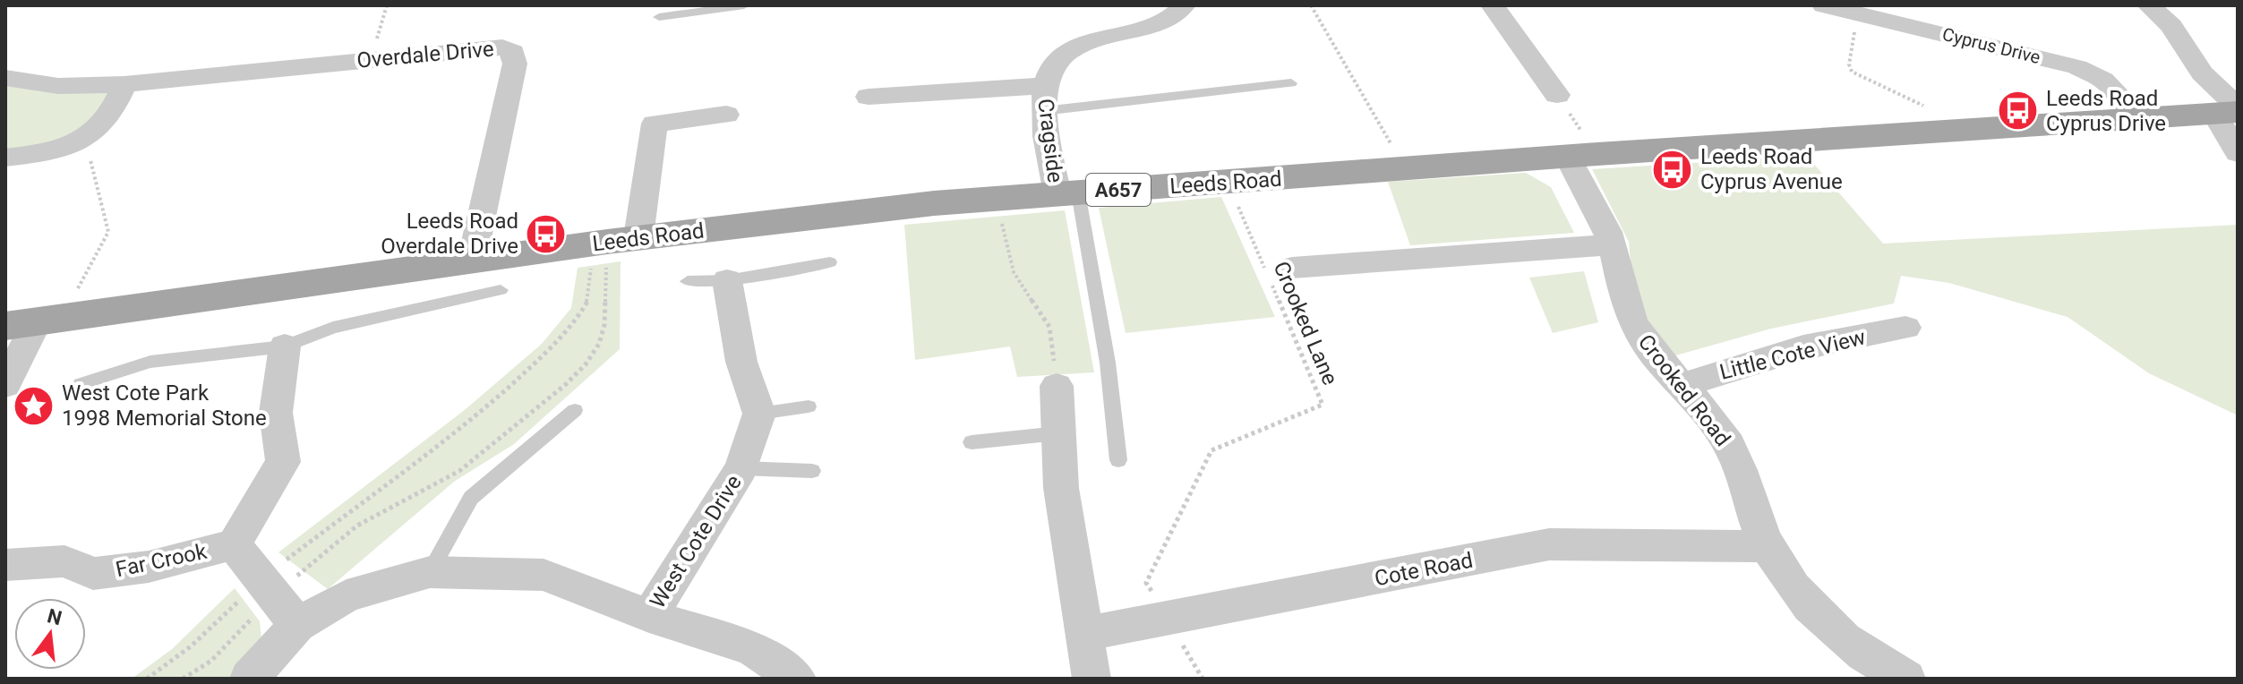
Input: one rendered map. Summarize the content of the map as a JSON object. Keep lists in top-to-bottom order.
{
  "streets": {
    "main road": ["Leeds Road", "A657"],
    "street": [
      "Cyprus Drive",
      "Overdale Drive",
      "Cragside",
      "Little Cote View",
      "Crooked Road",
      "West Cote Drive",
      "Far Crook",
      "Cote Road"
    ],
    "path": ["Crooked Lane"]
  },
  "crossings": [
    ["Cyprus Drive", "Leeds Road"],
    ["Overdale Drive", "Leeds Road"],
    ["Cragside", "Leeds Road"],
    ["Leeds Road", "Crooked Lane"],
    ["Leeds Road", "Crooked Road"],
    ["Crooked Lane", "Cote Road"],
    ["Little Cote View", "Crooked Road"],
    ["Crooked Road", "Cote Road"],
    ["West Cote Drive", "Far Crook"]
  ],
  "places": {
    "bus stop": ["Leeds Road Cyprus Drive", "Leeds Road Cyprus Avenue", "Leeds Road Overdale Drive"],
    "place": ["West Cote Park 1998 Memorial Stone"]
  },
  "north": "top"
}
